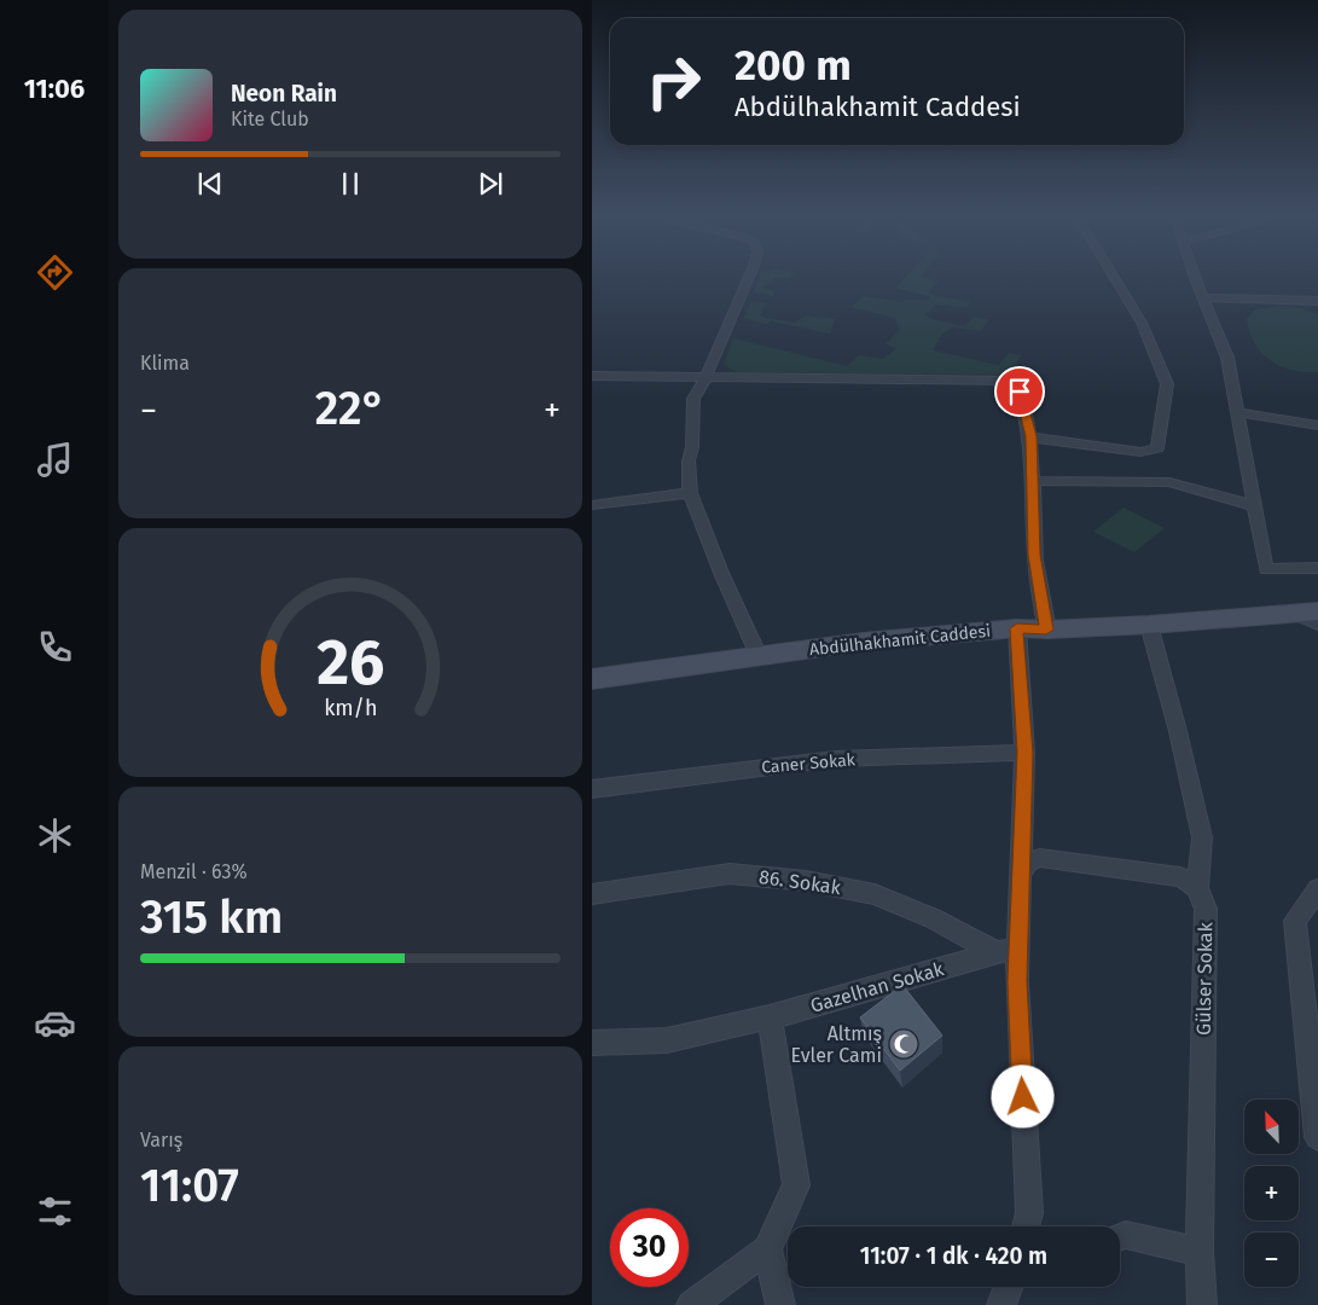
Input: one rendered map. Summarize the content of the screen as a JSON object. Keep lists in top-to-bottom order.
{
  "streets": {
    "main road": ["Abdülhakhamit Caddesi"],
    "street": [
      "Caner Sokak",
      "86. Sokak",
      "Gülser Sokak",
      "Gazelhan Sokak"
    ]
  },
  "crossings": [
    ["Abdülhakhamit Caddesi", "Gülser Sokak"],
    ["86. Sokak", "Gazelhan Sokak"]
  ],
  "places": {
    "mosque": ["Altmış Evler Cami"]
  },
  "north": "top left",
  "page": {
    "tabs": "11:06",
    "turn": ["200 m", "Abdülhakhamit Caddesi"],
    "song": ["Neon Rain", "Kite Club"],
    "tile": [
      "Klima",
      ["Menzil · 63%", "315 km"],
      ["Varış", "11:07"]
    ],
    "heat": ["−", "22°", "+"],
    "map_buttons": ["+", "−"],
    "limit": "30",
    "trip": "11:07 · 1 dk · 420 m",
    "gauge": ["26", "km/h"]
  }
}
